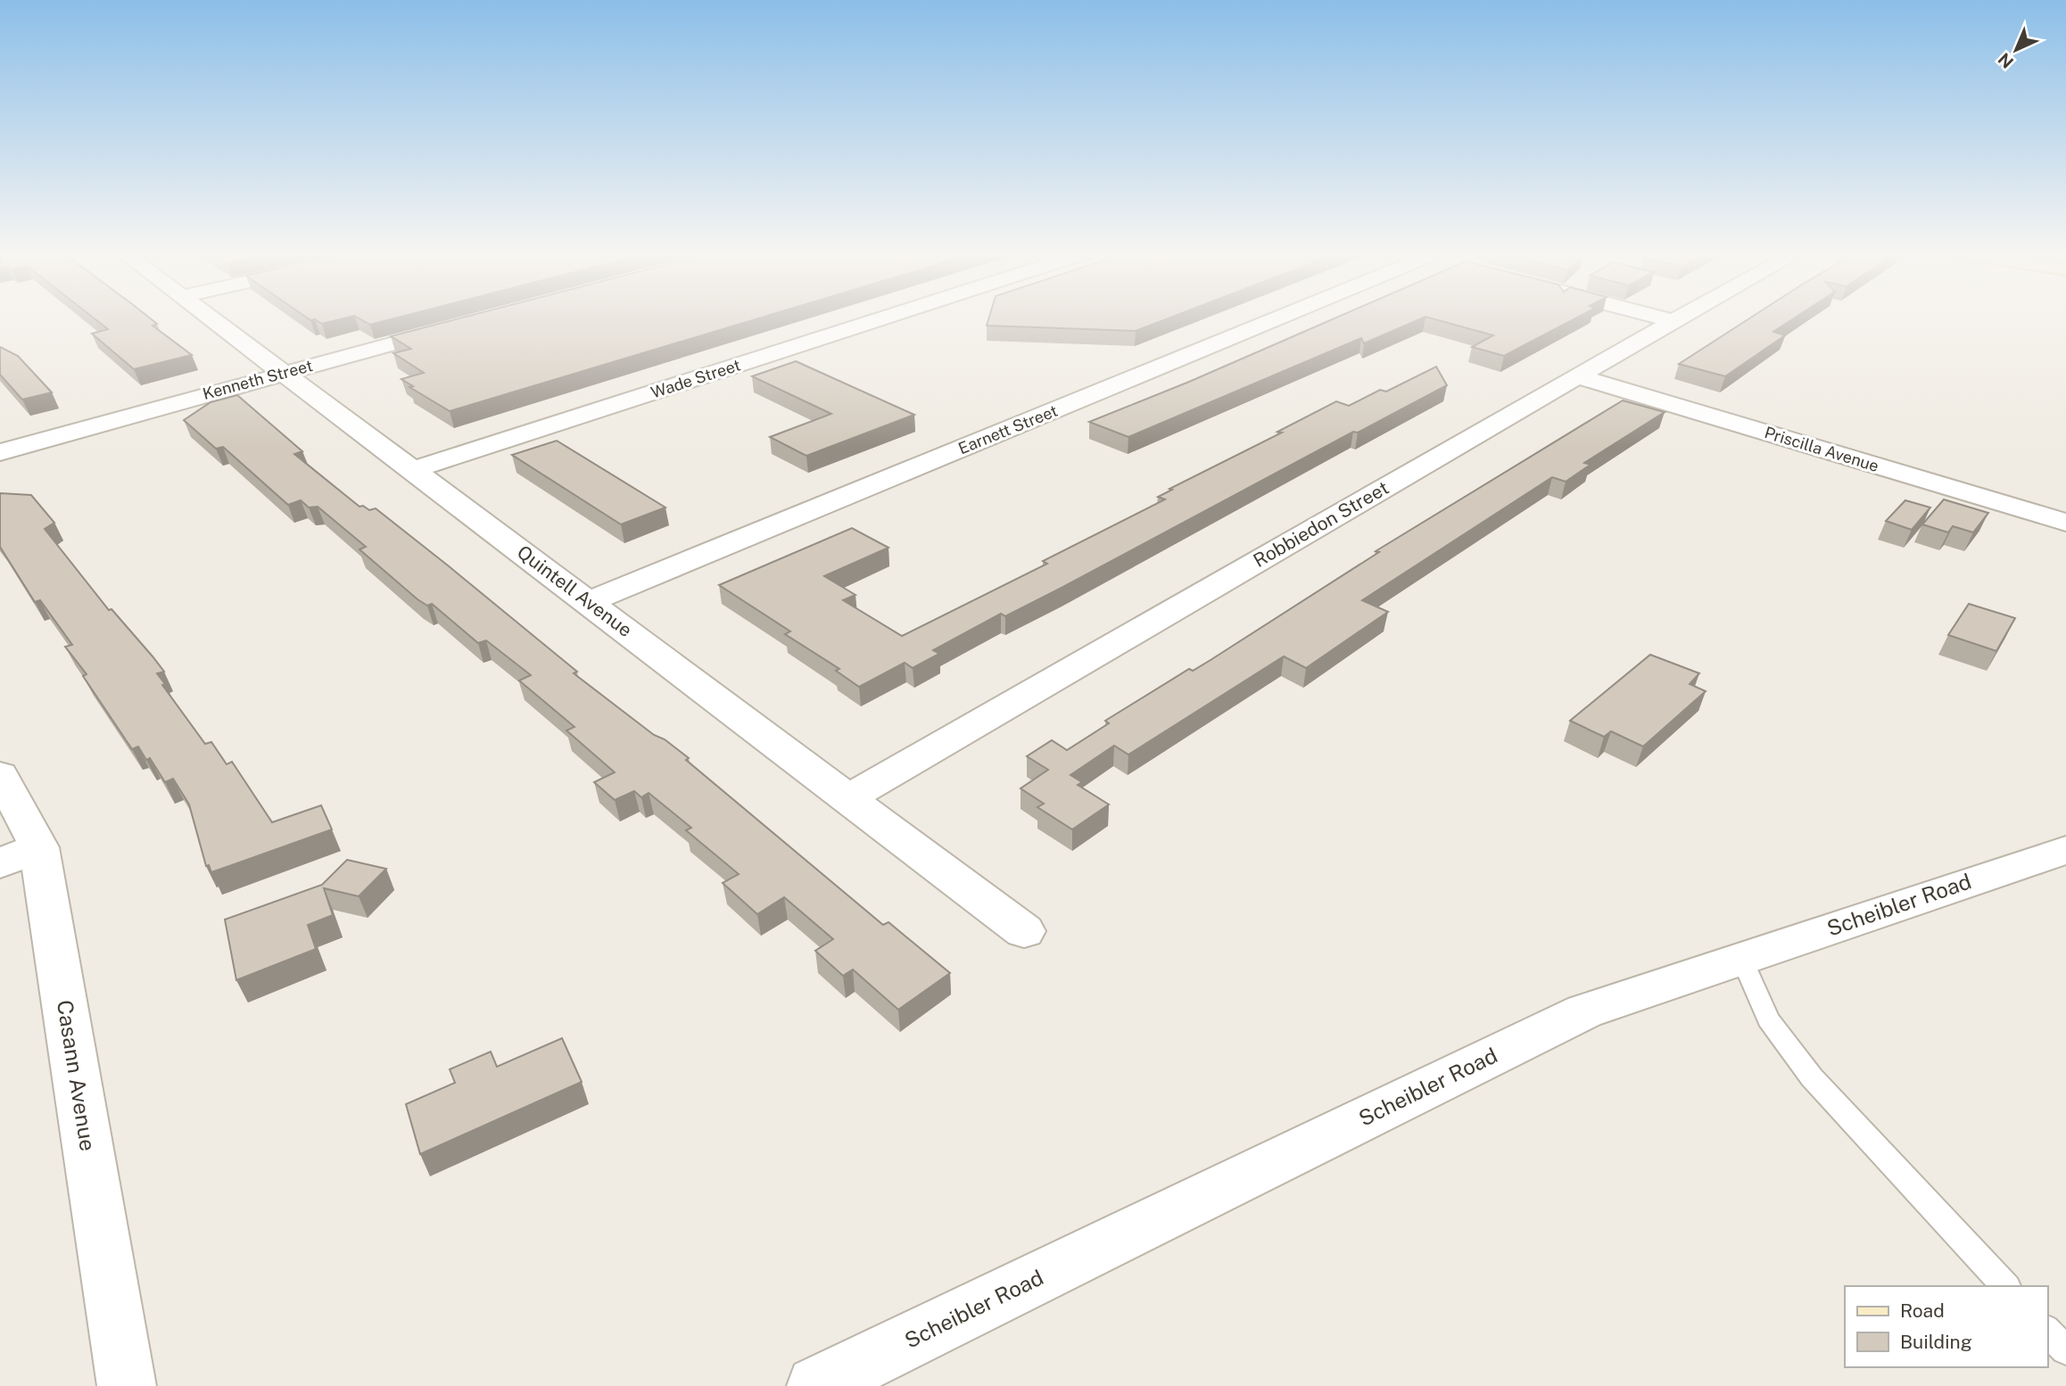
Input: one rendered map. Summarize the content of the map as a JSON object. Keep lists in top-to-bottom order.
{
  "streets": {
    "street": [
      "Wade Street",
      "Kenneth Street",
      "Earnett Street",
      "Priscilla Avenue",
      "Robbiedon Street",
      "Quintell Avenue",
      "Scheibler Road",
      "Casann Avenue"
    ]
  },
  "crossings": [
    ["Wade Street", "Quintell Avenue"],
    ["Kenneth Street", "Quintell Avenue"],
    ["Earnett Street", "Quintell Avenue"],
    ["Priscilla Avenue", "Robbiedon Street"],
    ["Robbiedon Street", "Quintell Avenue"]
  ],
  "legend": ["Road", "Building"],
  "north": "bottom left"
}
